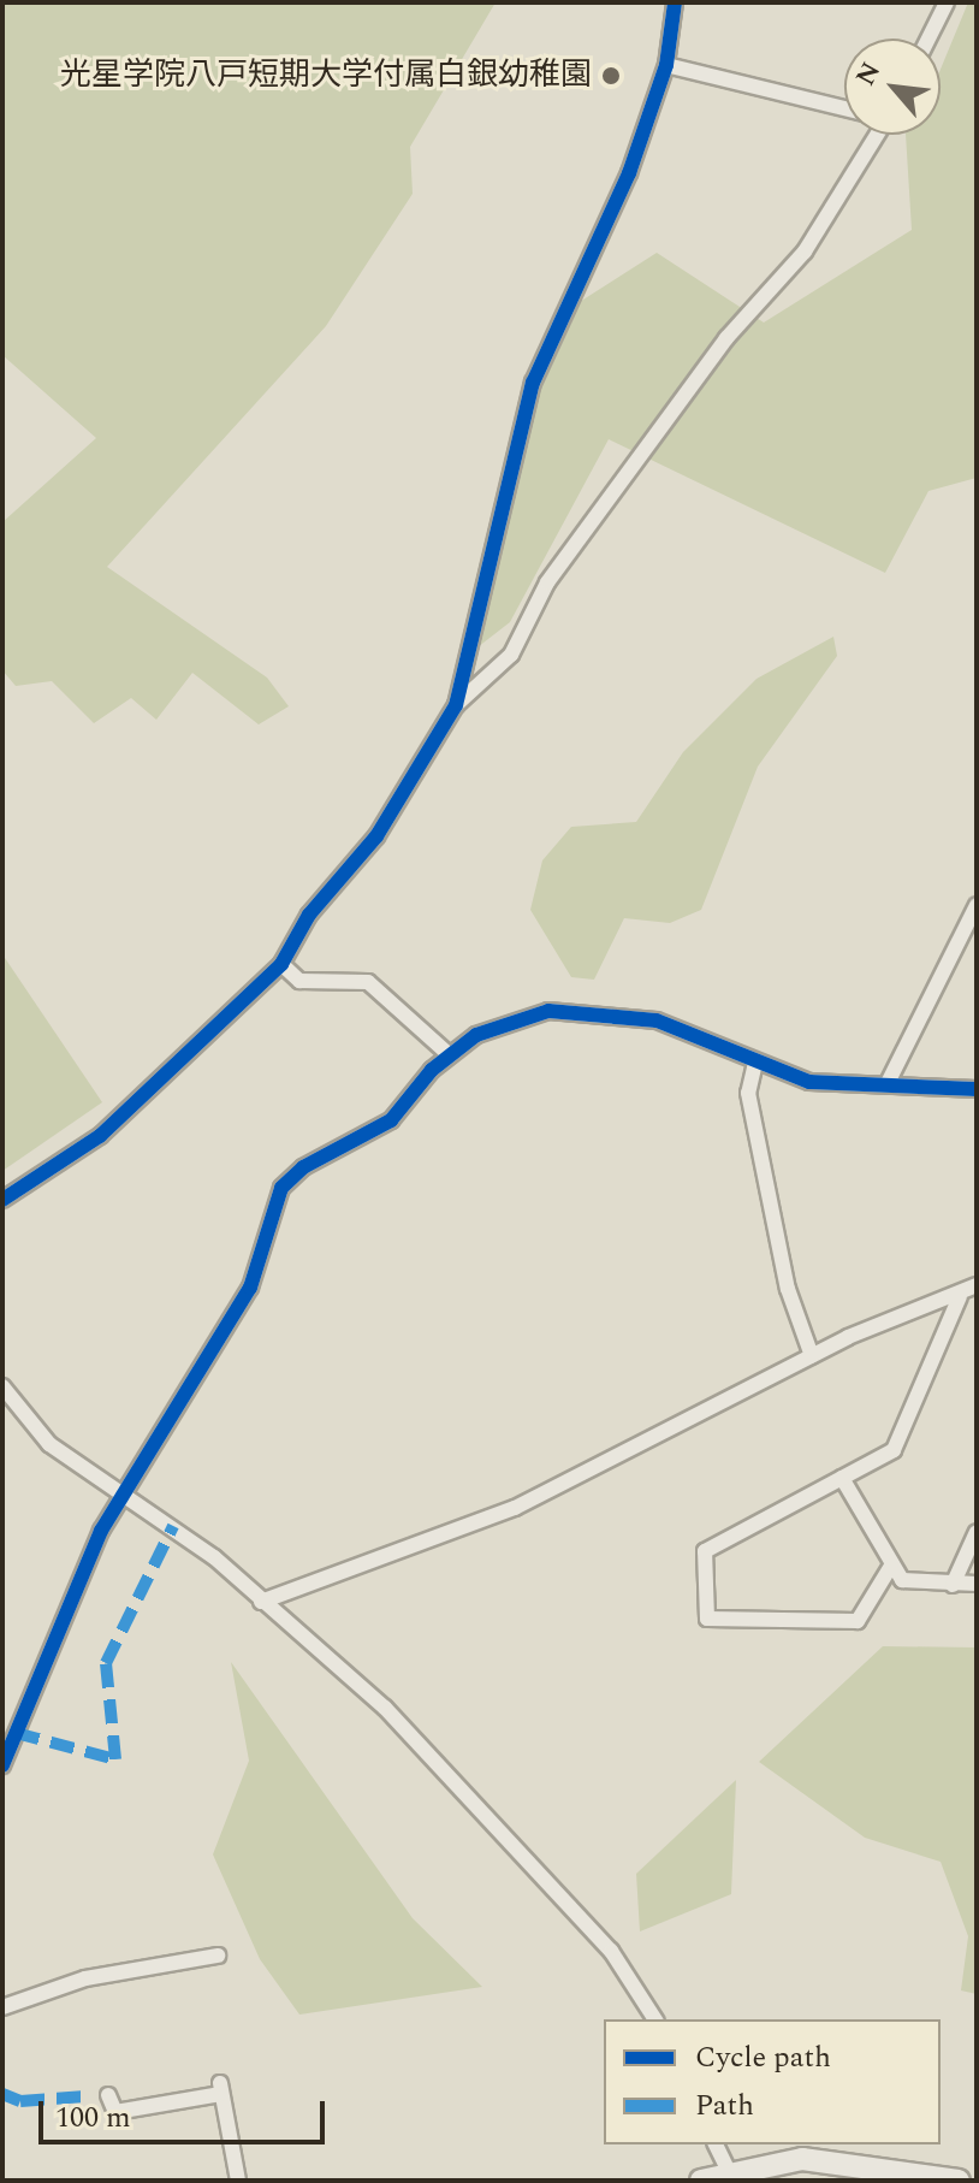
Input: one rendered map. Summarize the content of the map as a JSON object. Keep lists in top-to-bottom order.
{
  "places": ["光星学院八戸短期大学付属白銀幼稚園"],
  "legend": ["Cycle path", "Path"],
  "scale_bar": "100 m",
  "north": "top left"
}
